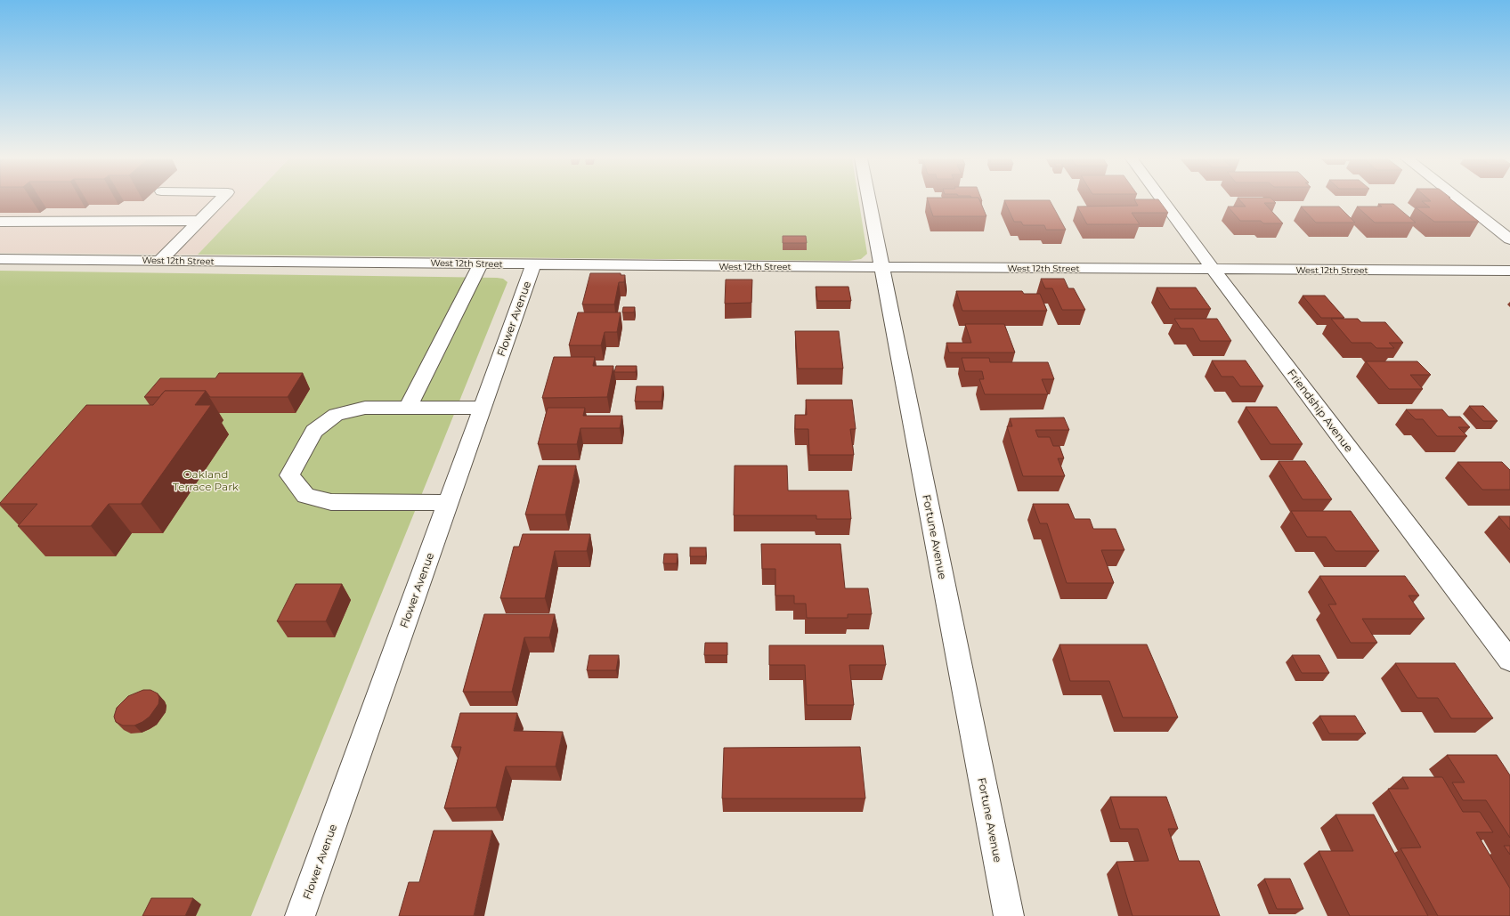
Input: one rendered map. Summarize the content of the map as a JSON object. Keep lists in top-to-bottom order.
{
  "streets": {
    "street": [
      "West 12th Street",
      "Flower Avenue",
      "Friendship Avenue",
      "Fortune Avenue"
    ]
  },
  "crossings": [
    ["West 12th Street", "Flower Avenue"],
    ["West 12th Street", "Friendship Avenue"],
    ["West 12th Street", "Fortune Avenue"]
  ],
  "parks": ["Oakland Terrace Park"]
}
